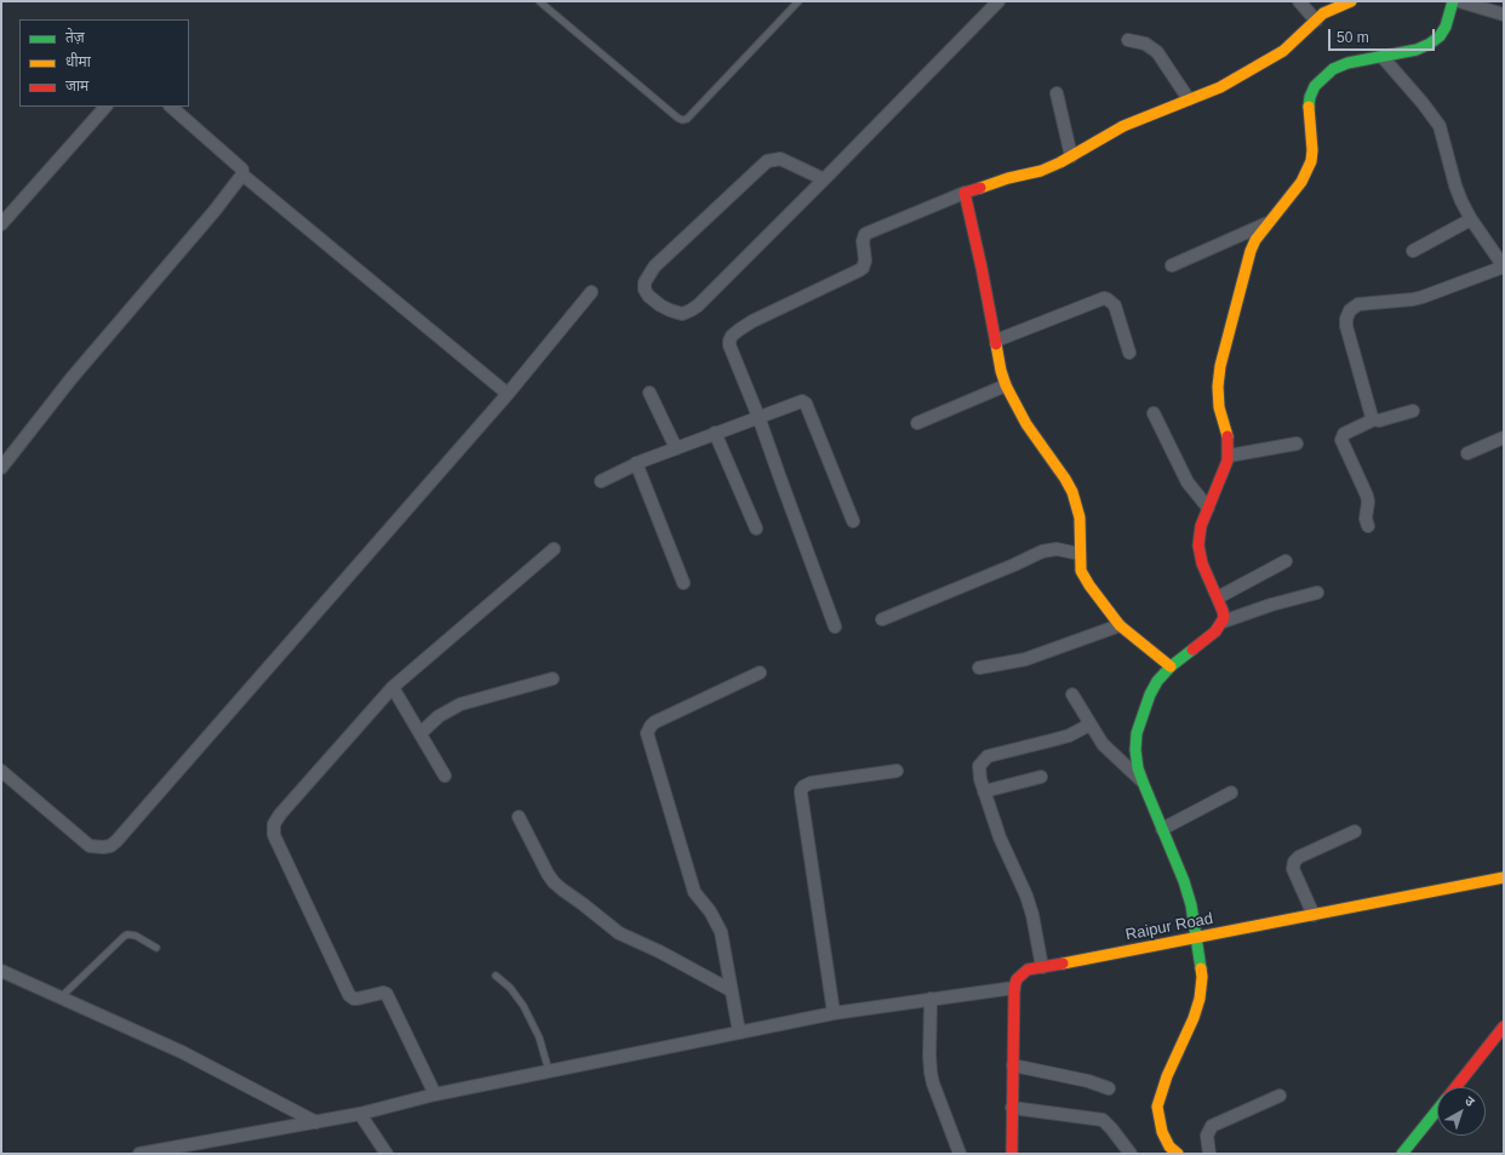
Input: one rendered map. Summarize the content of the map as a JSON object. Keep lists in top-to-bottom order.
{
  "streets": {
    "street": ["Raipur Road"]
  },
  "legend": ["तेज़", "धीमा", "जाम"],
  "scale_bar": "50 m",
  "north": "top right"
}
